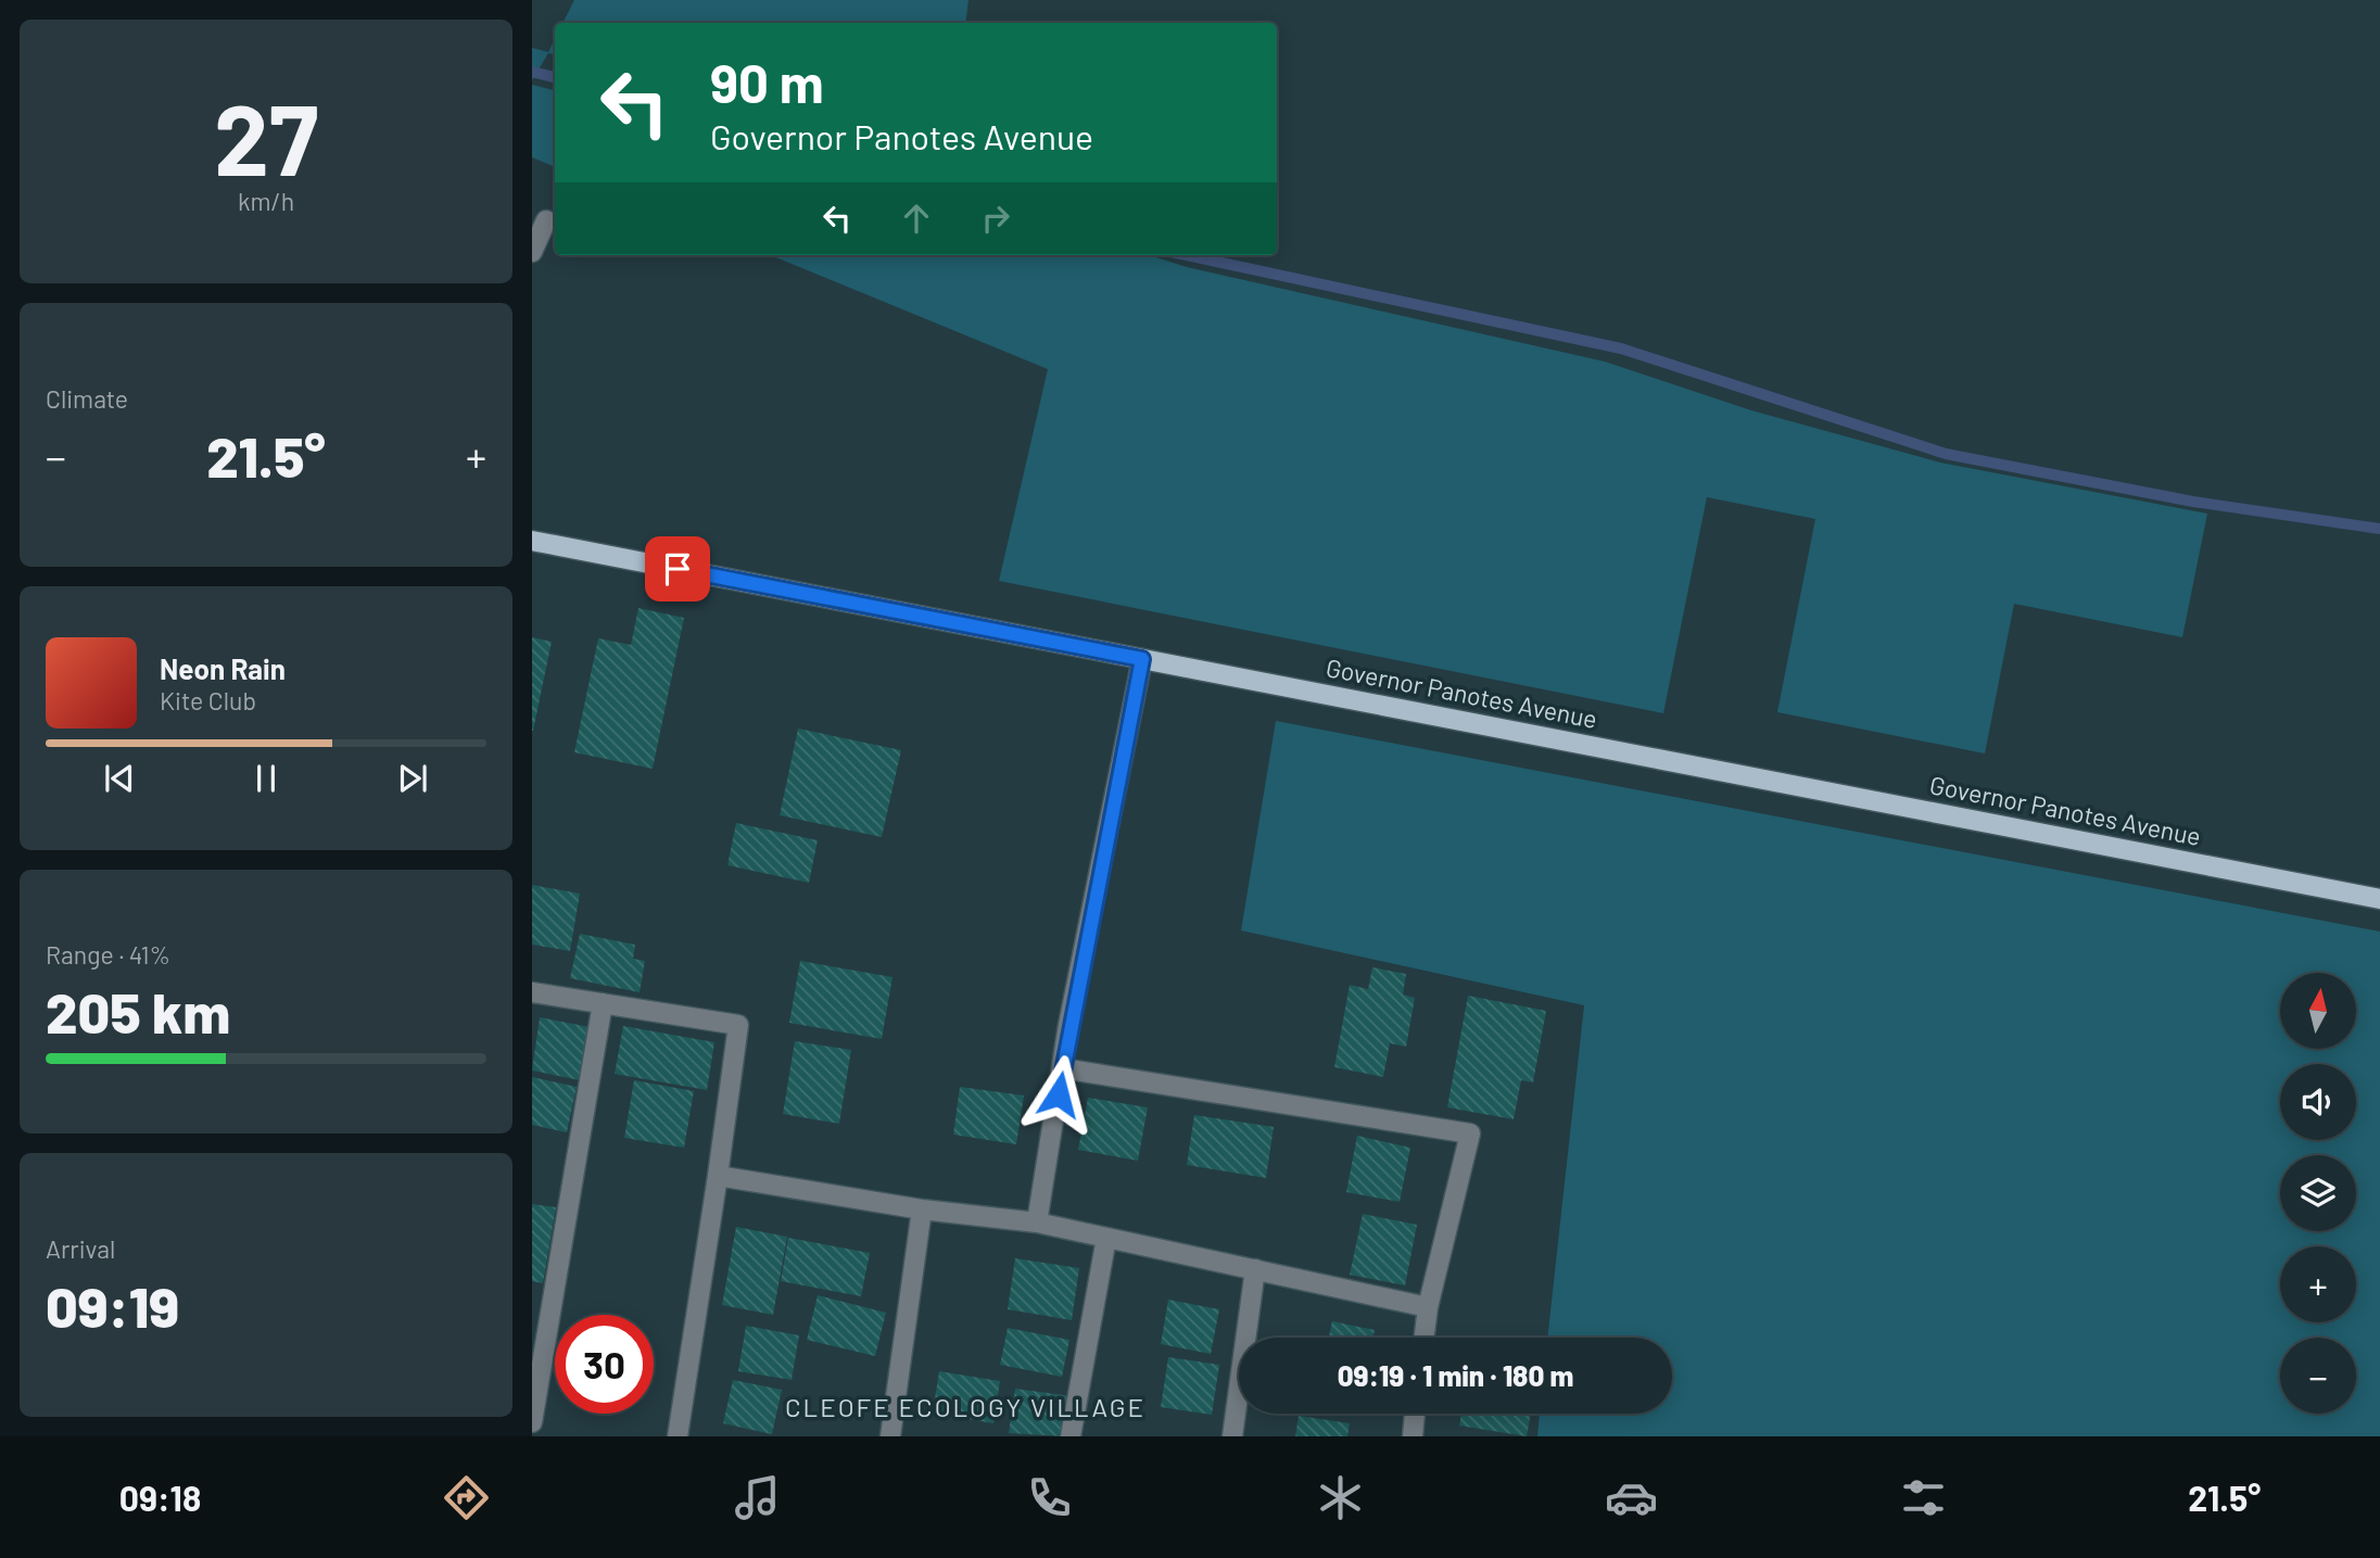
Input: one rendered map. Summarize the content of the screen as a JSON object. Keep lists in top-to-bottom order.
{
  "streets": {
    "main road": ["Governor Panotes Avenue"]
  },
  "districts": ["CLEOFE ECOLOGY VILLAGE"],
  "north": "top",
  "page": {
    "tile": [
      ["27", "km/h"],
      "Climate",
      ["Range · 41%", "205 km"],
      ["Arrival", "09:19"]
    ],
    "turn": ["90 m", "Governor Panotes Avenue"],
    "heat": ["−", "21.5°", "+"],
    "song": ["Neon Rain", "Kite Club"],
    "map_buttons": ["+", "−"],
    "limit": "30",
    "trip": "09:19 · 1 min · 180 m",
    "tabs": ["09:18", "21.5°"]
  }
}
